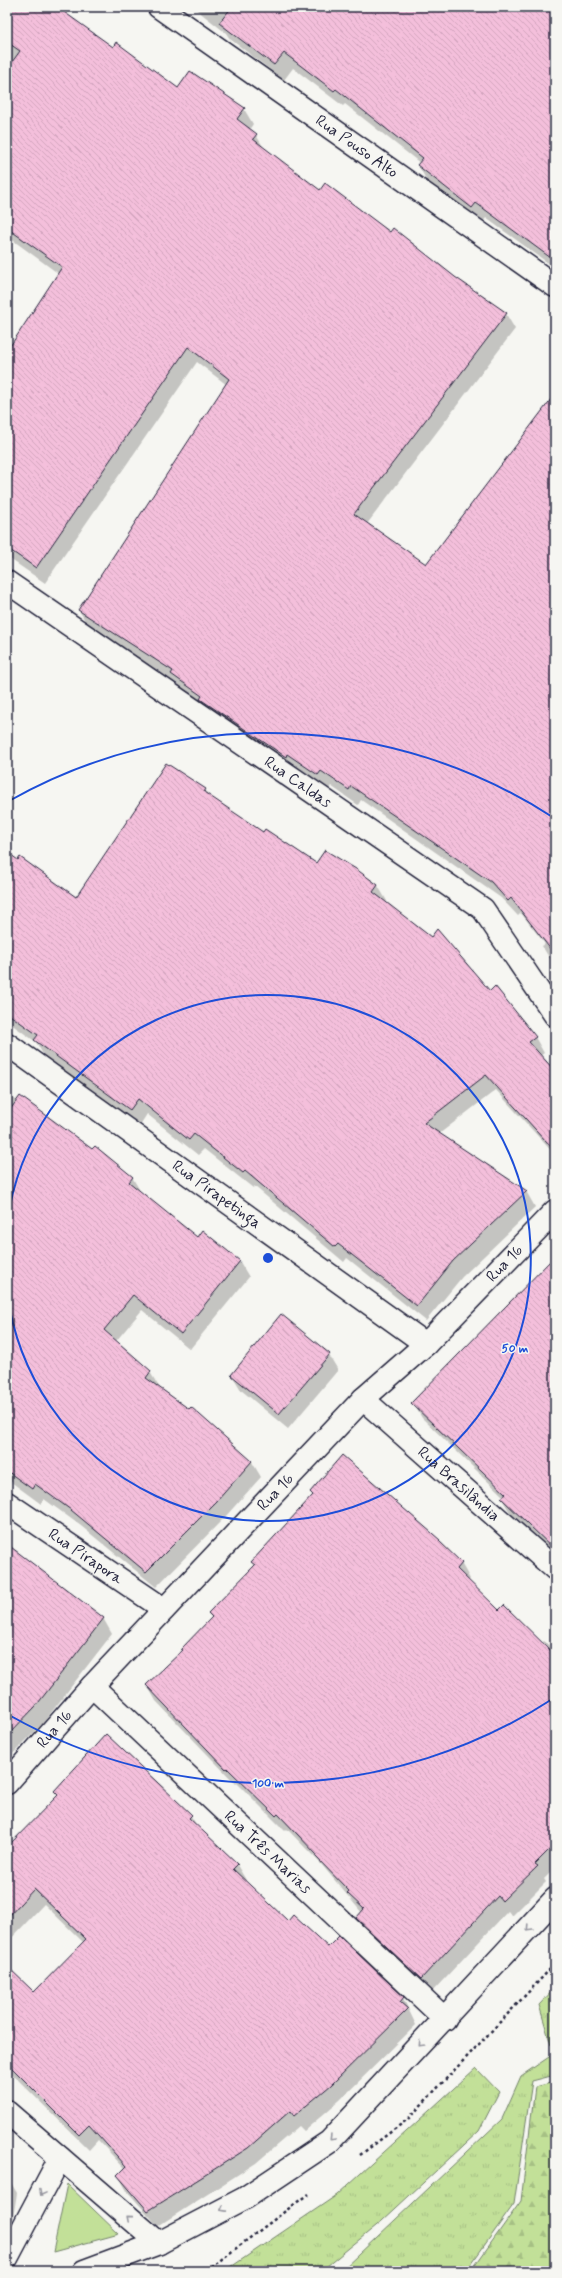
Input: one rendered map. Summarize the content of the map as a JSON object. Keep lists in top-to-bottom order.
{
  "streets": {
    "street": [
      "Rua Pouso Alto",
      "Rua Caldas",
      "Rua Pirapetinga",
      "Rua 16",
      "Rua Brasilândia",
      "Rua Pirapora",
      "Rua Três Marias"
    ]
  },
  "crossings": [
    ["Rua Pirapetinga", "Rua 16"],
    ["Rua 16", "Rua Brasilândia"],
    ["Rua 16", "Rua Pirapora"],
    ["Rua 16", "Rua Três Marias"]
  ],
  "rings": ["50 m", "100 m"]
}
